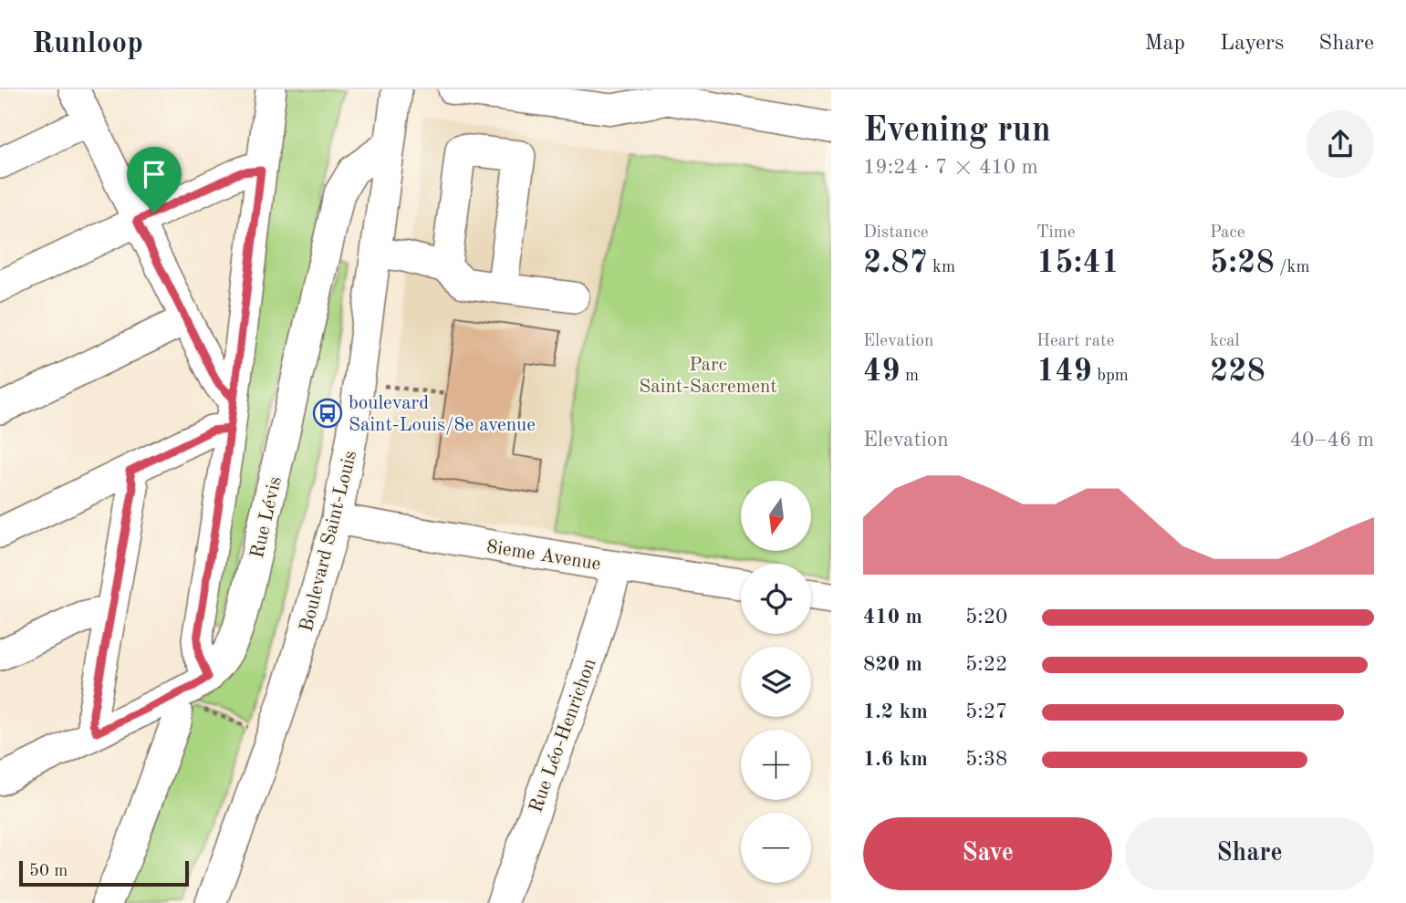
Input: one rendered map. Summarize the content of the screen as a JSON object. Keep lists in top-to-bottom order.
{
  "streets": {
    "street": [
      "Rue Lévis",
      "Boulevard Saint-Louis",
      "8ieme Avenue",
      "Rue Léo-Henrichon"
    ]
  },
  "crossings": [
    ["Rue Lévis", "Boulevard Saint-Louis"],
    ["Boulevard Saint-Louis", "8ieme Avenue"],
    ["8ieme Avenue", "Rue Léo-Henrichon"]
  ],
  "parks": ["Parc Saint-Sacrement"],
  "places": {
    "bus stop": ["boulevard Saint-Louis/8e avenue"]
  },
  "scale_bar": "50 m",
  "north": "bottom",
  "page": {
    "header": "Runloop",
    "nav": ["Map", "Layers", "Share"],
    "heading": ["Evening run", "19:24 · 7 × 410 m"],
    "stats": [
      ["Distance", "2.87 km"],
      ["Time", "15:41"],
      ["Pace", "5:28 /km"],
      ["Elevation", "49 m"],
      ["Heart rate", "149 bpm"],
      ["kcal", "228"]
    ],
    "chart": ["Elevation", "40–46 m"],
    "map_buttons": ["+", "−"],
    "list": [
      {
        "name": "410 m",
        "note": "5:20"
      },
      {
        "name": "820 m",
        "note": "5:22"
      },
      {
        "name": "1.2 km",
        "note": "5:27"
      },
      {
        "name": "1.6 km",
        "note": "5:38"
      }
    ],
    "buttons": ["Save", "Share"],
    "scale": "50 m"
  }
}
